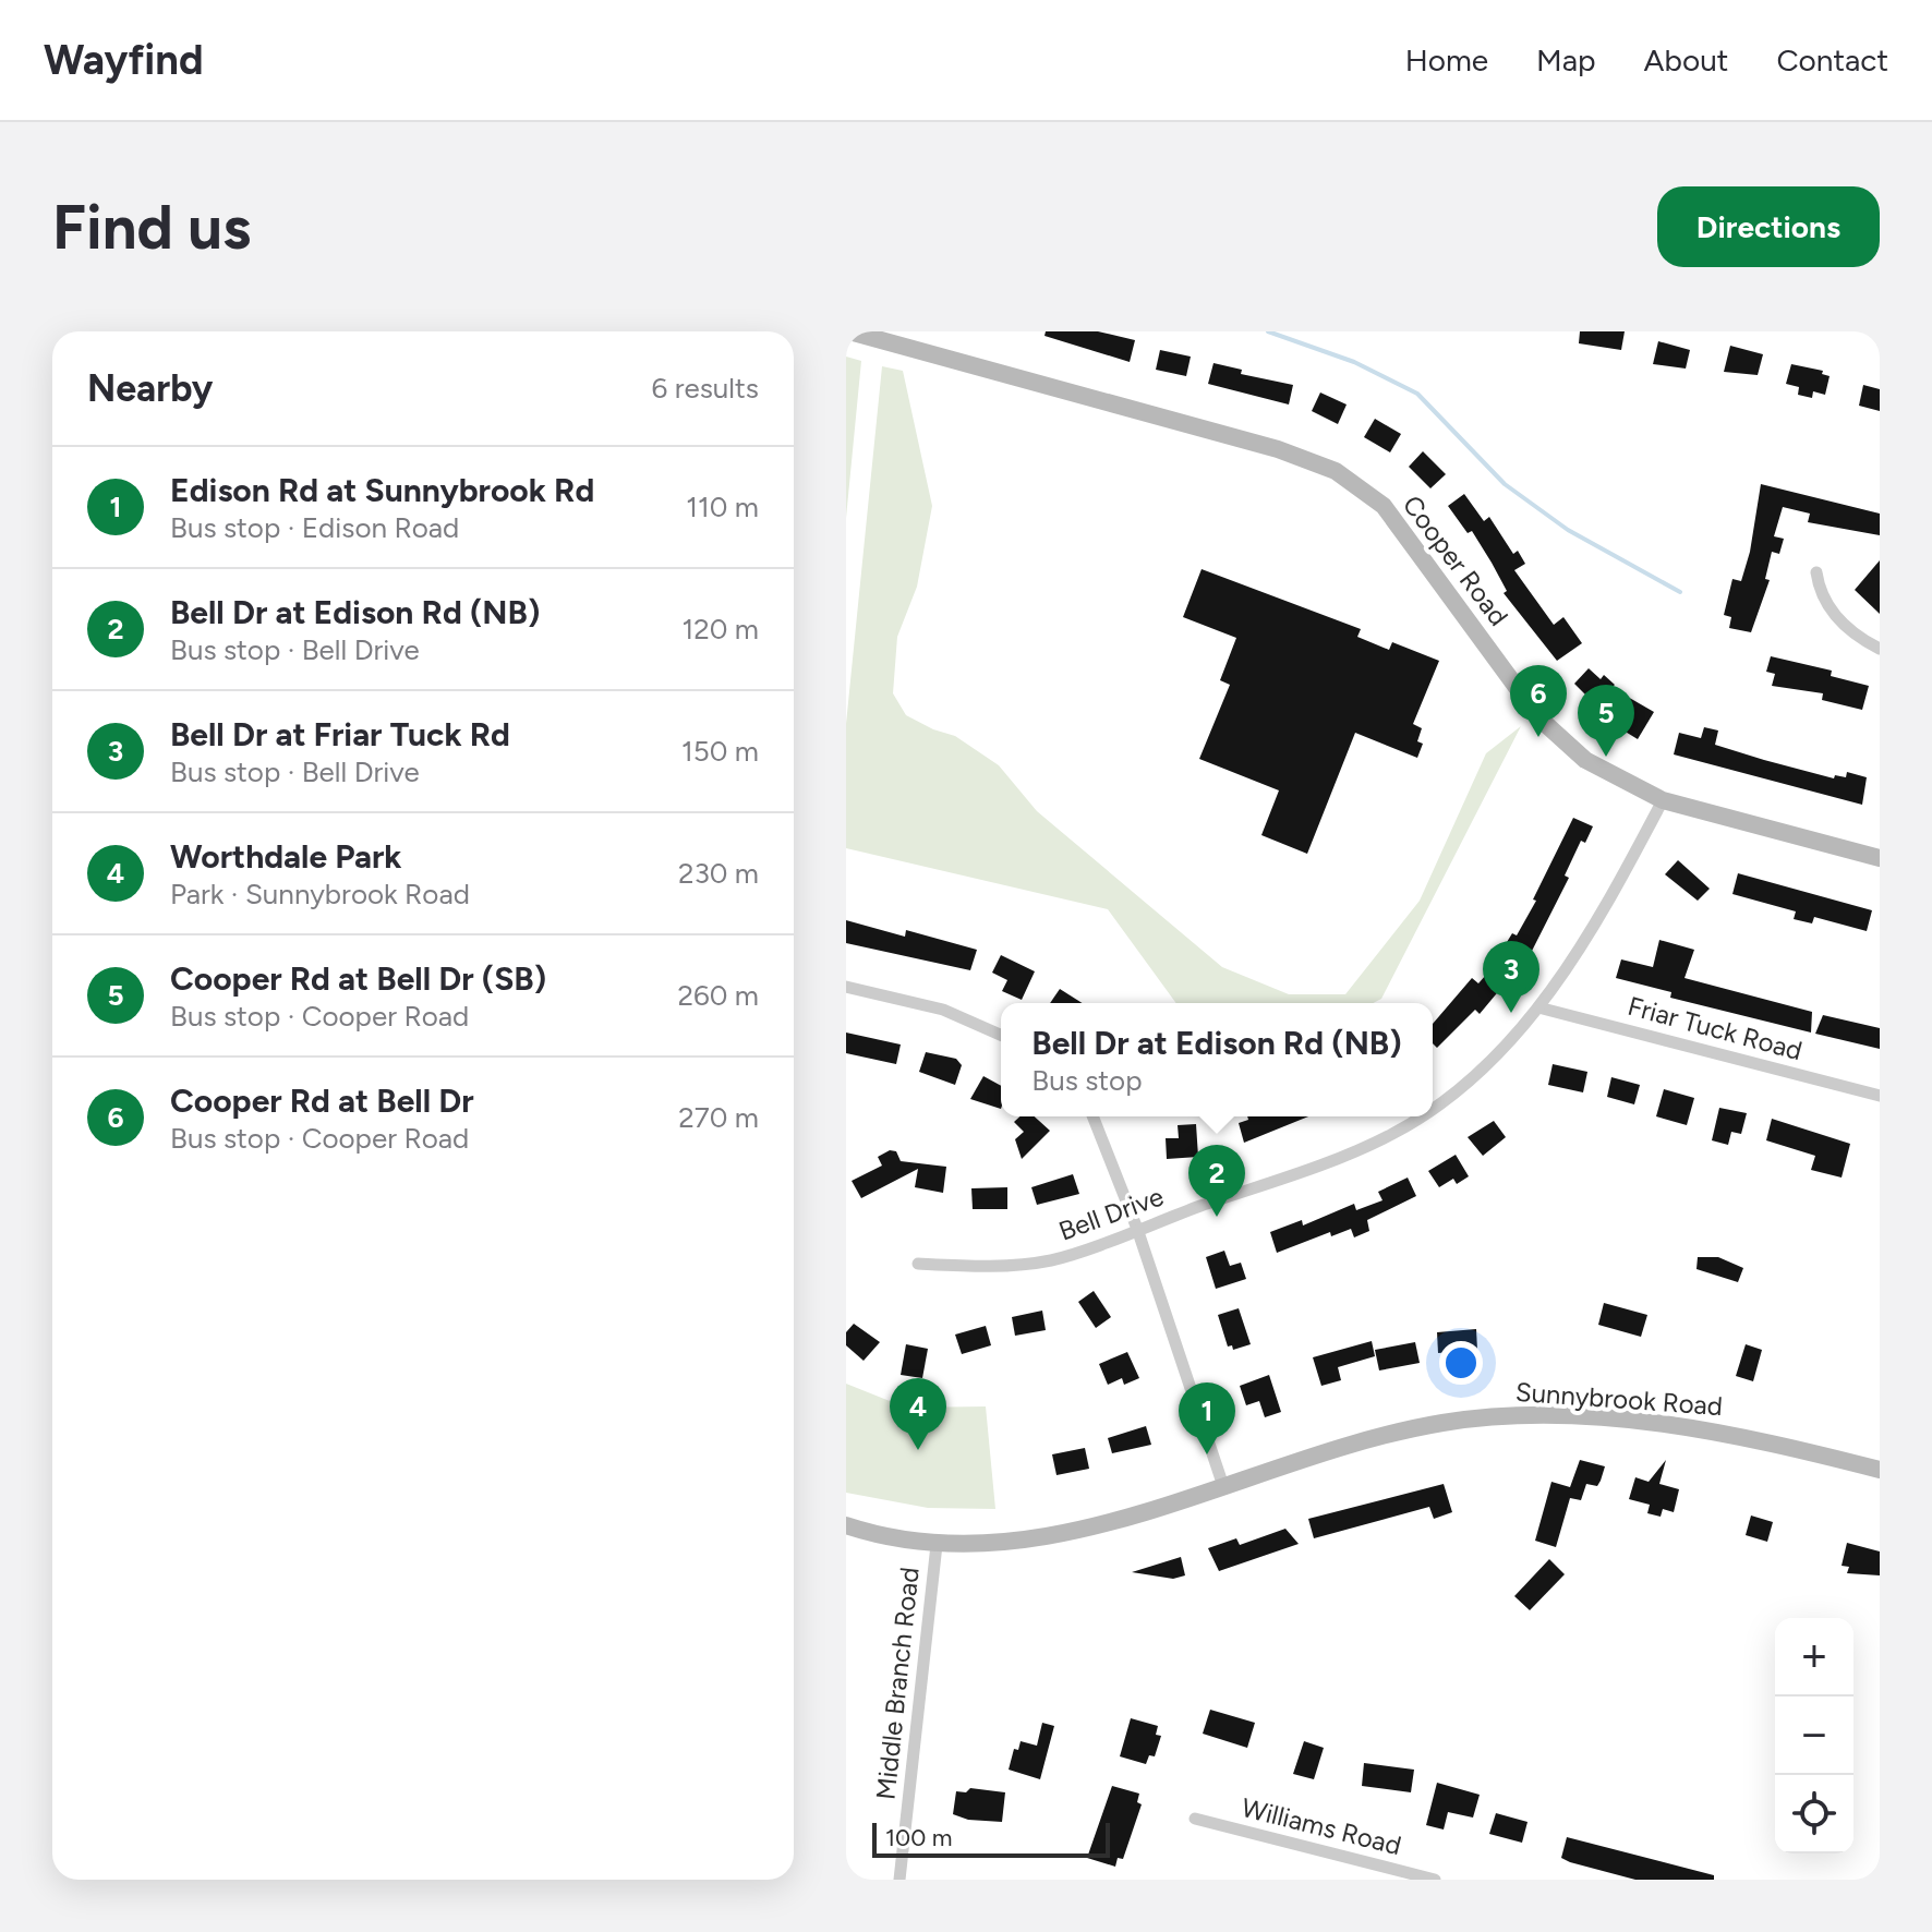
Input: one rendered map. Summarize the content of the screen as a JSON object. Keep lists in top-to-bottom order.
{
  "streets": {
    "street": [
      "Cooper Road",
      "Friar Tuck Road",
      "Bell Drive",
      "Sunnybrook Road",
      "Middle Branch Road",
      "Williams Road"
    ]
  },
  "crossings": [
    ["Cooper Road", "Bell Drive"],
    ["Friar Tuck Road", "Bell Drive"],
    ["Sunnybrook Road", "Middle Branch Road"]
  ],
  "scale_bar": "100 m",
  "page": {
    "header": "Wayfind",
    "nav": [
      "Home",
      "Map",
      "About",
      "Contact"
    ],
    "buttons": "Directions",
    "title": "Find us",
    "heading": ["Nearby", "6 results"],
    "list": [
      {
        "mark": "1",
        "name": "Edison Rd at Sunnybrook Rd",
        "note": "Bus stop · Edison Road",
        "value": "110 m"
      },
      {
        "mark": "2",
        "name": "Bell Dr at Edison Rd (NB)",
        "note": "Bus stop · Bell Drive",
        "value": "120 m"
      },
      {
        "mark": "3",
        "name": "Bell Dr at Friar Tuck Rd",
        "note": "Bus stop · Bell Drive",
        "value": "150 m"
      },
      {
        "mark": "4",
        "name": "Worthdale Park",
        "note": "Park · Sunnybrook Road",
        "value": "230 m"
      },
      {
        "mark": "5",
        "name": "Cooper Rd at Bell Dr (SB)",
        "note": "Bus stop · Cooper Road",
        "value": "260 m"
      },
      {
        "mark": "6",
        "name": "Cooper Rd at Bell Dr",
        "note": "Bus stop · Cooper Road",
        "value": "270 m"
      }
    ],
    "pins": [
      "6",
      "5",
      "3",
      "2",
      "4",
      "1"
    ],
    "popup": ["Bell Dr at Edison Rd (NB)", "Bus stop"],
    "map_buttons": ["+", "−"],
    "scale": "100 m"
  }
}
